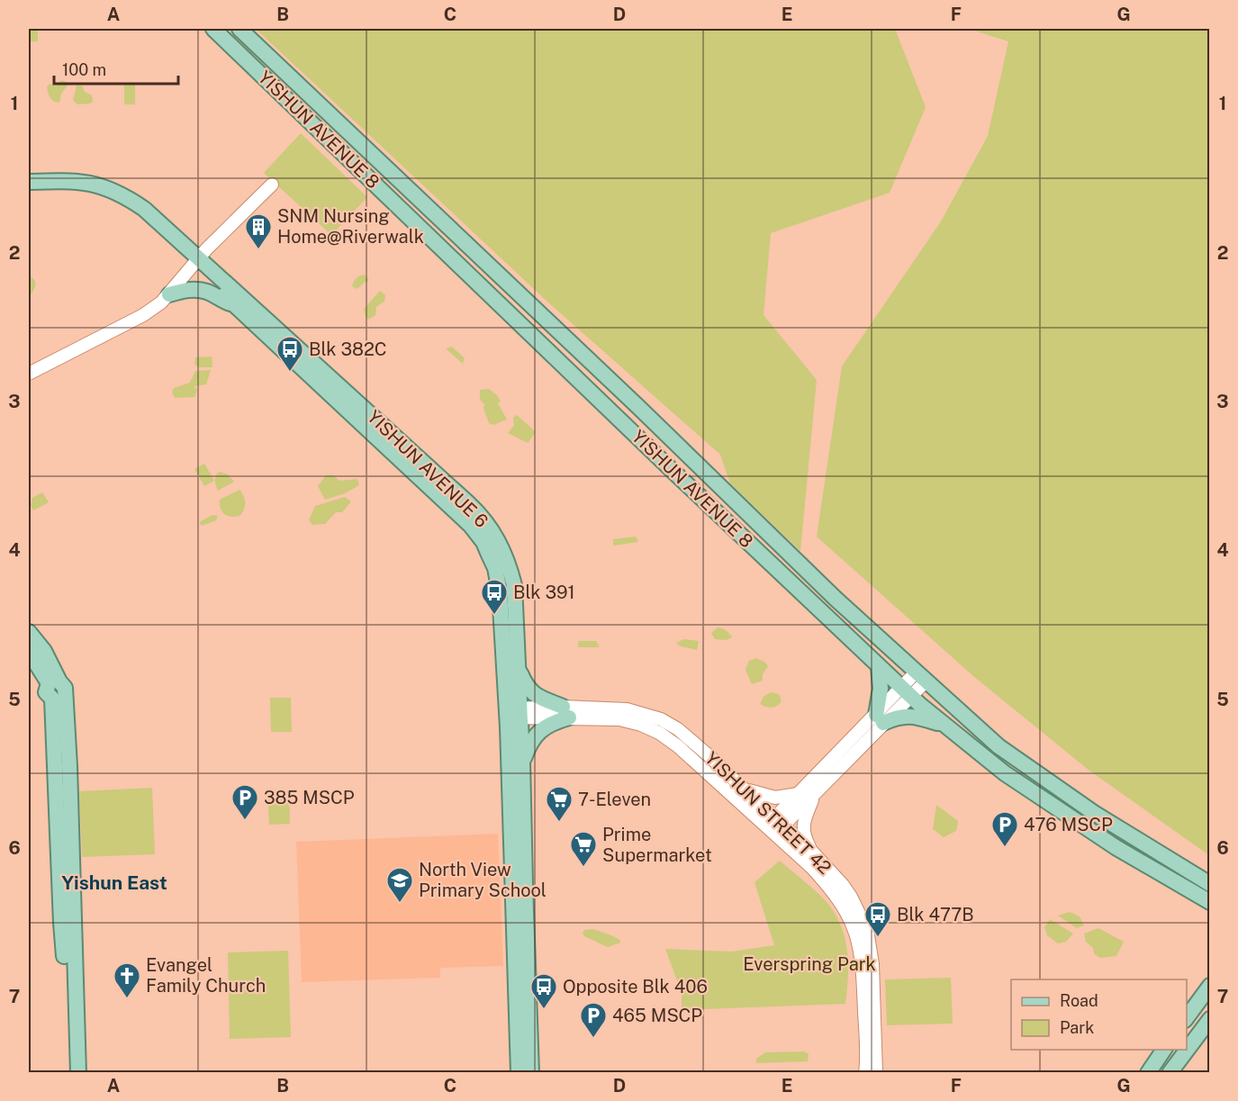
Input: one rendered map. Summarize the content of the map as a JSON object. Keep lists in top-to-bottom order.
{
  "streets": {
    "main road": ["YISHUN AVENUE 8", "YISHUN AVENUE 6"],
    "street": ["YISHUN STREET 42"]
  },
  "crossings": [
    ["YISHUN AVENUE 6", "YISHUN STREET 42"]
  ],
  "districts": ["Yishun East"],
  "parks": ["Everspring Park"],
  "places": {
    "building": ["SNM Nursing Home@Riverwalk"],
    "bus stop": [
      "Blk 382C",
      "Blk 391",
      "Blk 477B",
      "Opposite Blk 406"
    ],
    "parking": ["385 MSCP", "476 MSCP", "465 MSCP"],
    "supermarket": ["7-Eleven", "Prime Supermarket"],
    "school or university": ["North View Primary School"],
    "church": ["Evangel Family Church"]
  },
  "legend": ["Road", "Park"],
  "scale_bar": "100 m",
  "grid": {
    "columns": [
      "A",
      "B",
      "C",
      "D",
      "E",
      "F",
      "G"
    ],
    "rows": [
      "1",
      "2",
      "3",
      "4",
      "5",
      "6",
      "7"
    ]
  }
}
